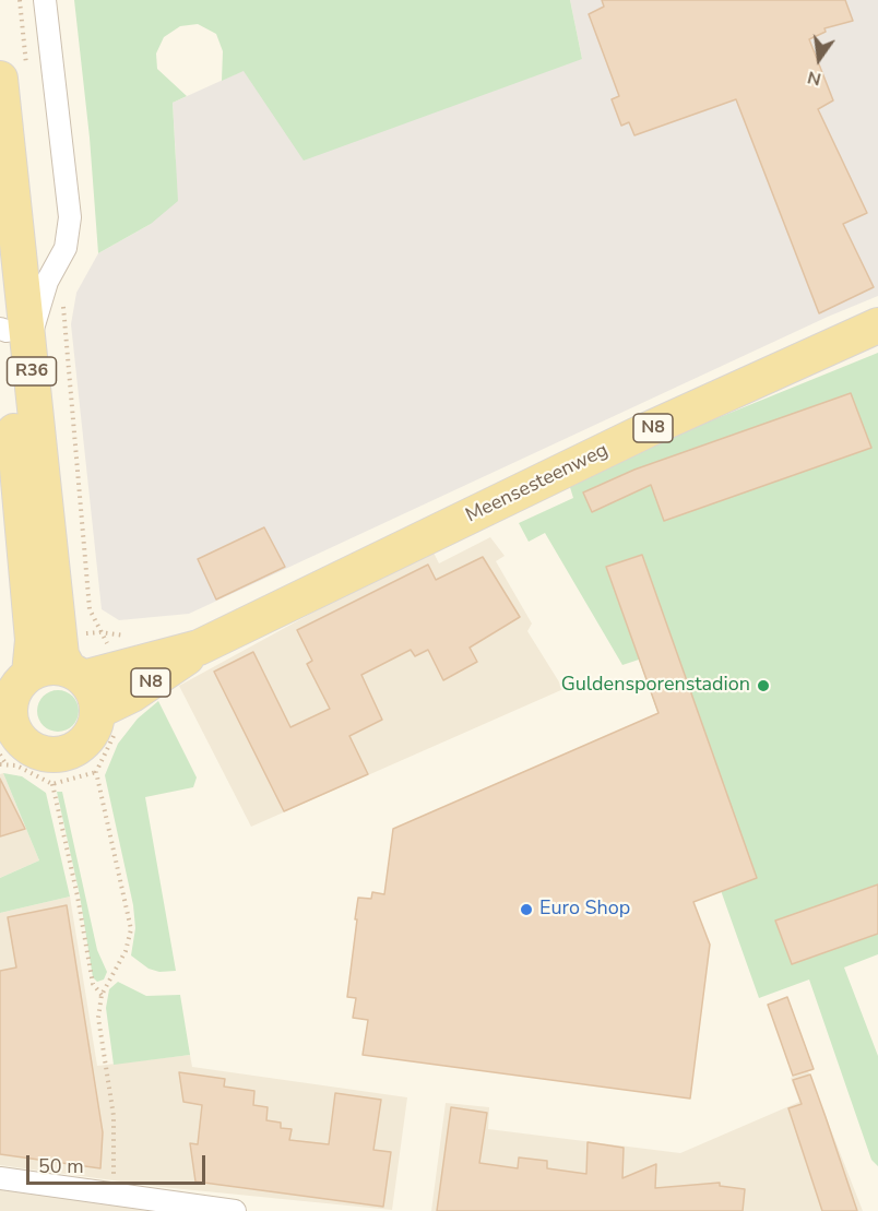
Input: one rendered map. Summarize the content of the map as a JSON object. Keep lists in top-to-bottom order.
{
  "streets": {
    "main road": ["R36", "N8", "Meensesteenweg"]
  },
  "crossings": [
    ["R36", "Meensesteenweg"]
  ],
  "places": ["Guldensporenstadion", "Euro Shop"],
  "scale_bar": "50 m",
  "north": "bottom"
}
